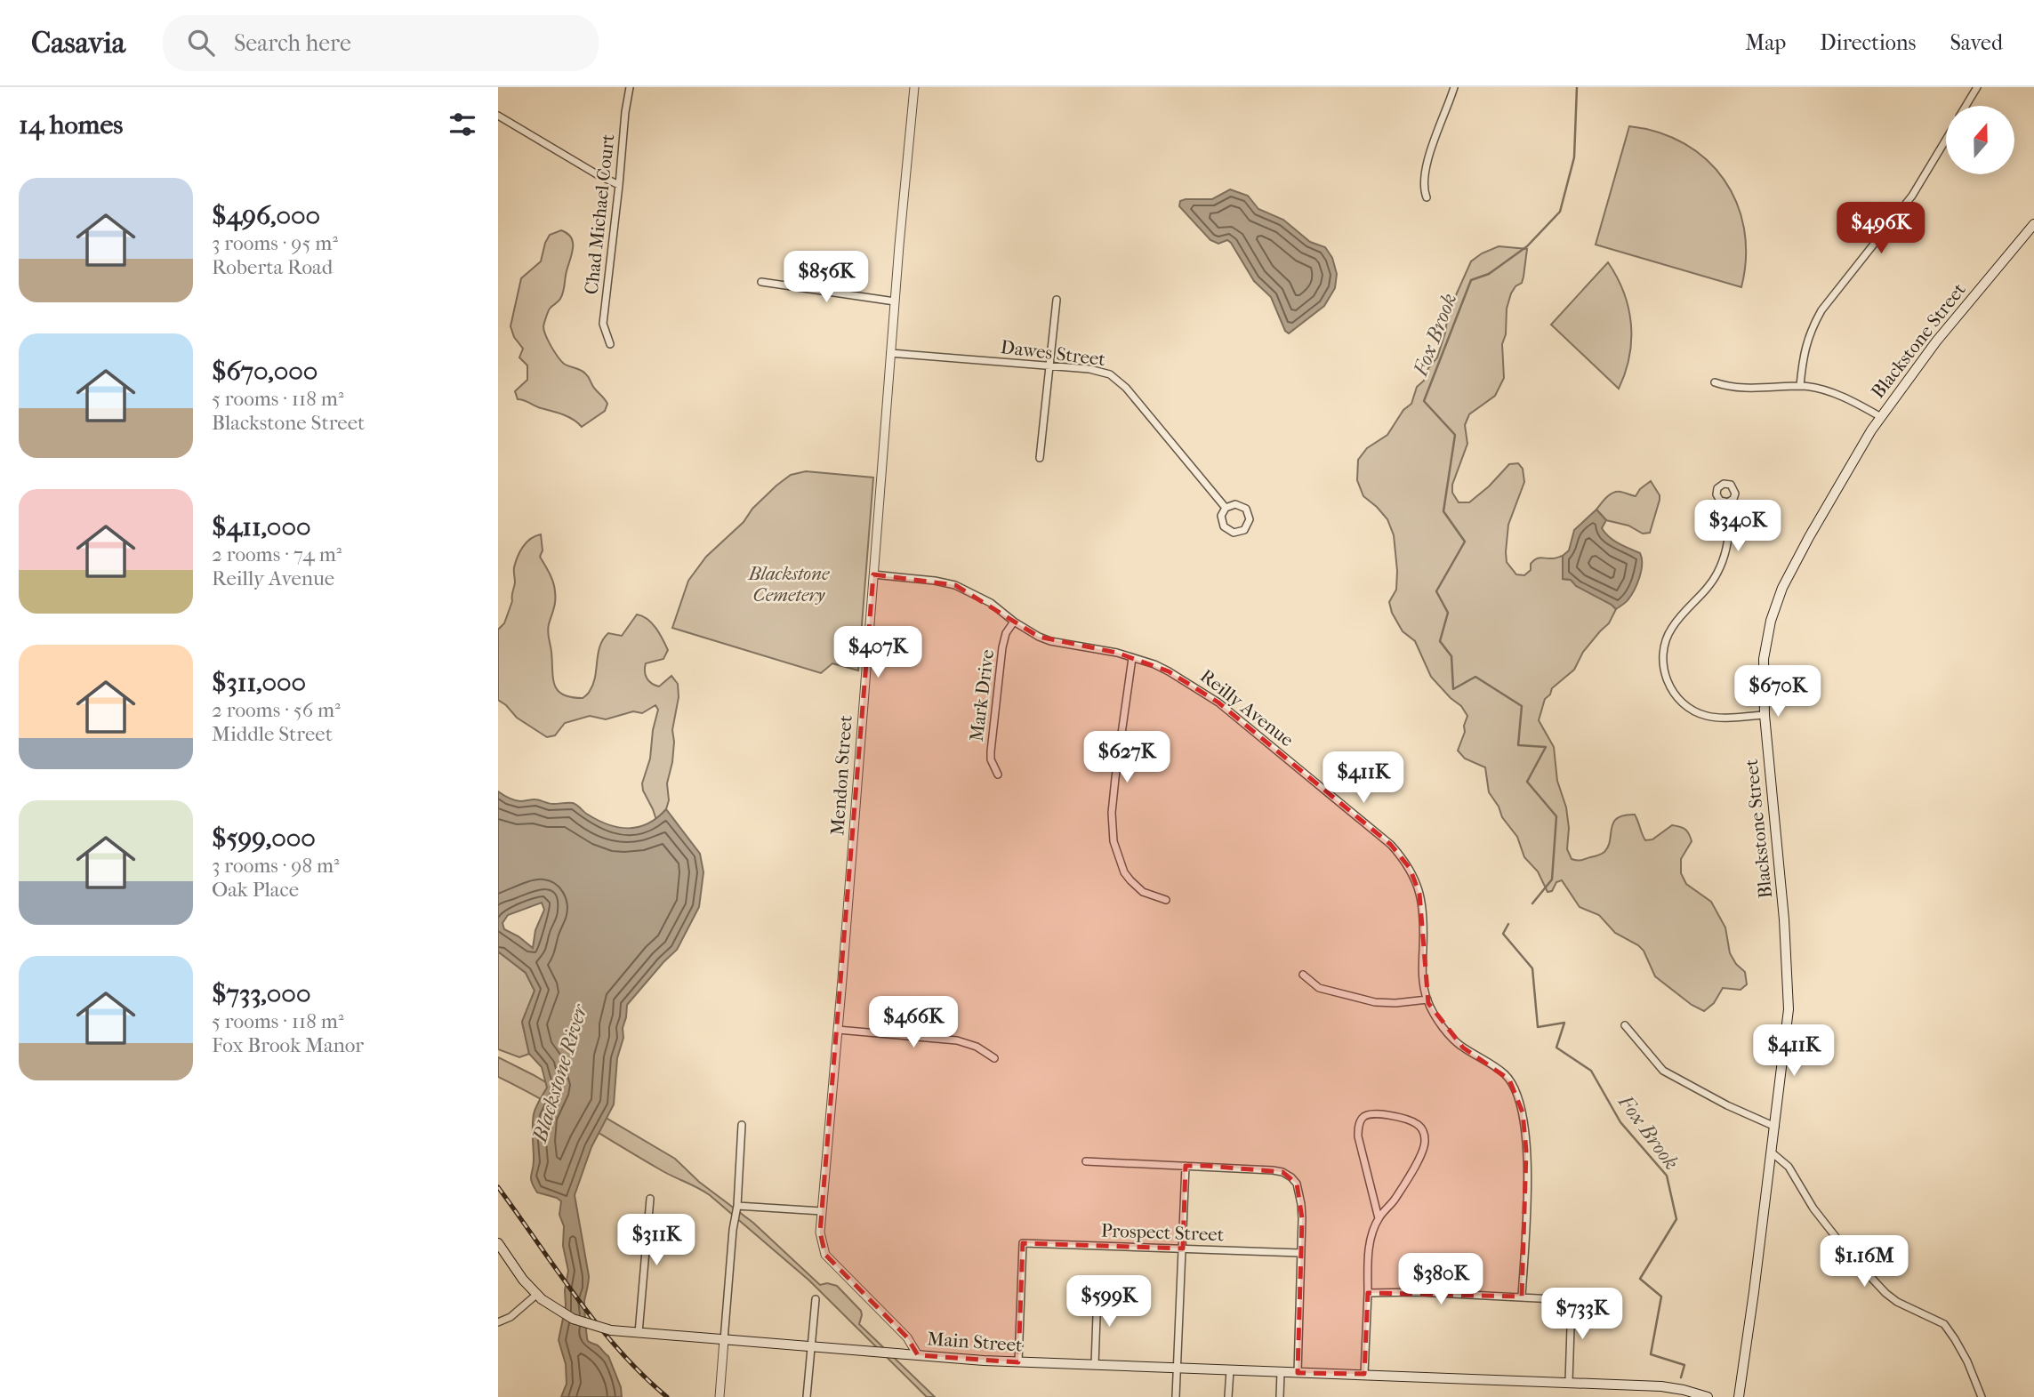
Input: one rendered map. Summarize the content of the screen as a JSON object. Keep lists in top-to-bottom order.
{
  "streets": {
    "main road": ["Blackstone Street", "Main Street"],
    "street": [
      "Chad Michael Court",
      "Dawes Street",
      "Mark Drive",
      "Reilly Avenue",
      "Mendon Street",
      "Prospect Street"
    ]
  },
  "crossings": [
    ["Dawes Street", "Mendon Street"],
    ["Mark Drive", "Reilly Avenue"],
    ["Reilly Avenue", "Mendon Street"],
    ["Mendon Street", "Main Street"],
    ["Prospect Street", "Main Street"]
  ],
  "water": ["Fox Brook", "Blackstone River"],
  "parks": ["Blackstone Cemetery"],
  "north": "top",
  "page": {
    "header": "Casavia",
    "search": "Search here",
    "nav": ["Map", "Directions", "Saved"],
    "heading": "14 homes",
    "list": [
      {
        "name": "$496,000",
        "note": "3 rooms · 95 m² · Roberta Road"
      },
      {
        "name": "$670,000",
        "note": "5 rooms · 118 m² · Blackstone Street"
      },
      {
        "name": "$411,000",
        "note": "2 rooms · 74 m² · Reilly Avenue"
      },
      {
        "name": "$311,000",
        "note": "2 rooms · 56 m² · Middle Street"
      },
      {
        "name": "$599,000",
        "note": "3 rooms · 98 m² · Oak Place"
      },
      {
        "name": "$733,000",
        "note": "5 rooms · 118 m² · Fox Brook Manor"
      }
    ],
    "price": [
      "$496K",
      "$856K",
      "$340K",
      "$407K",
      "$670K",
      "$627K",
      "$411K",
      "$466K",
      "$411K",
      "$311K",
      "$1.16M",
      "$380K",
      "$599K",
      "$733K"
    ]
  }
}
